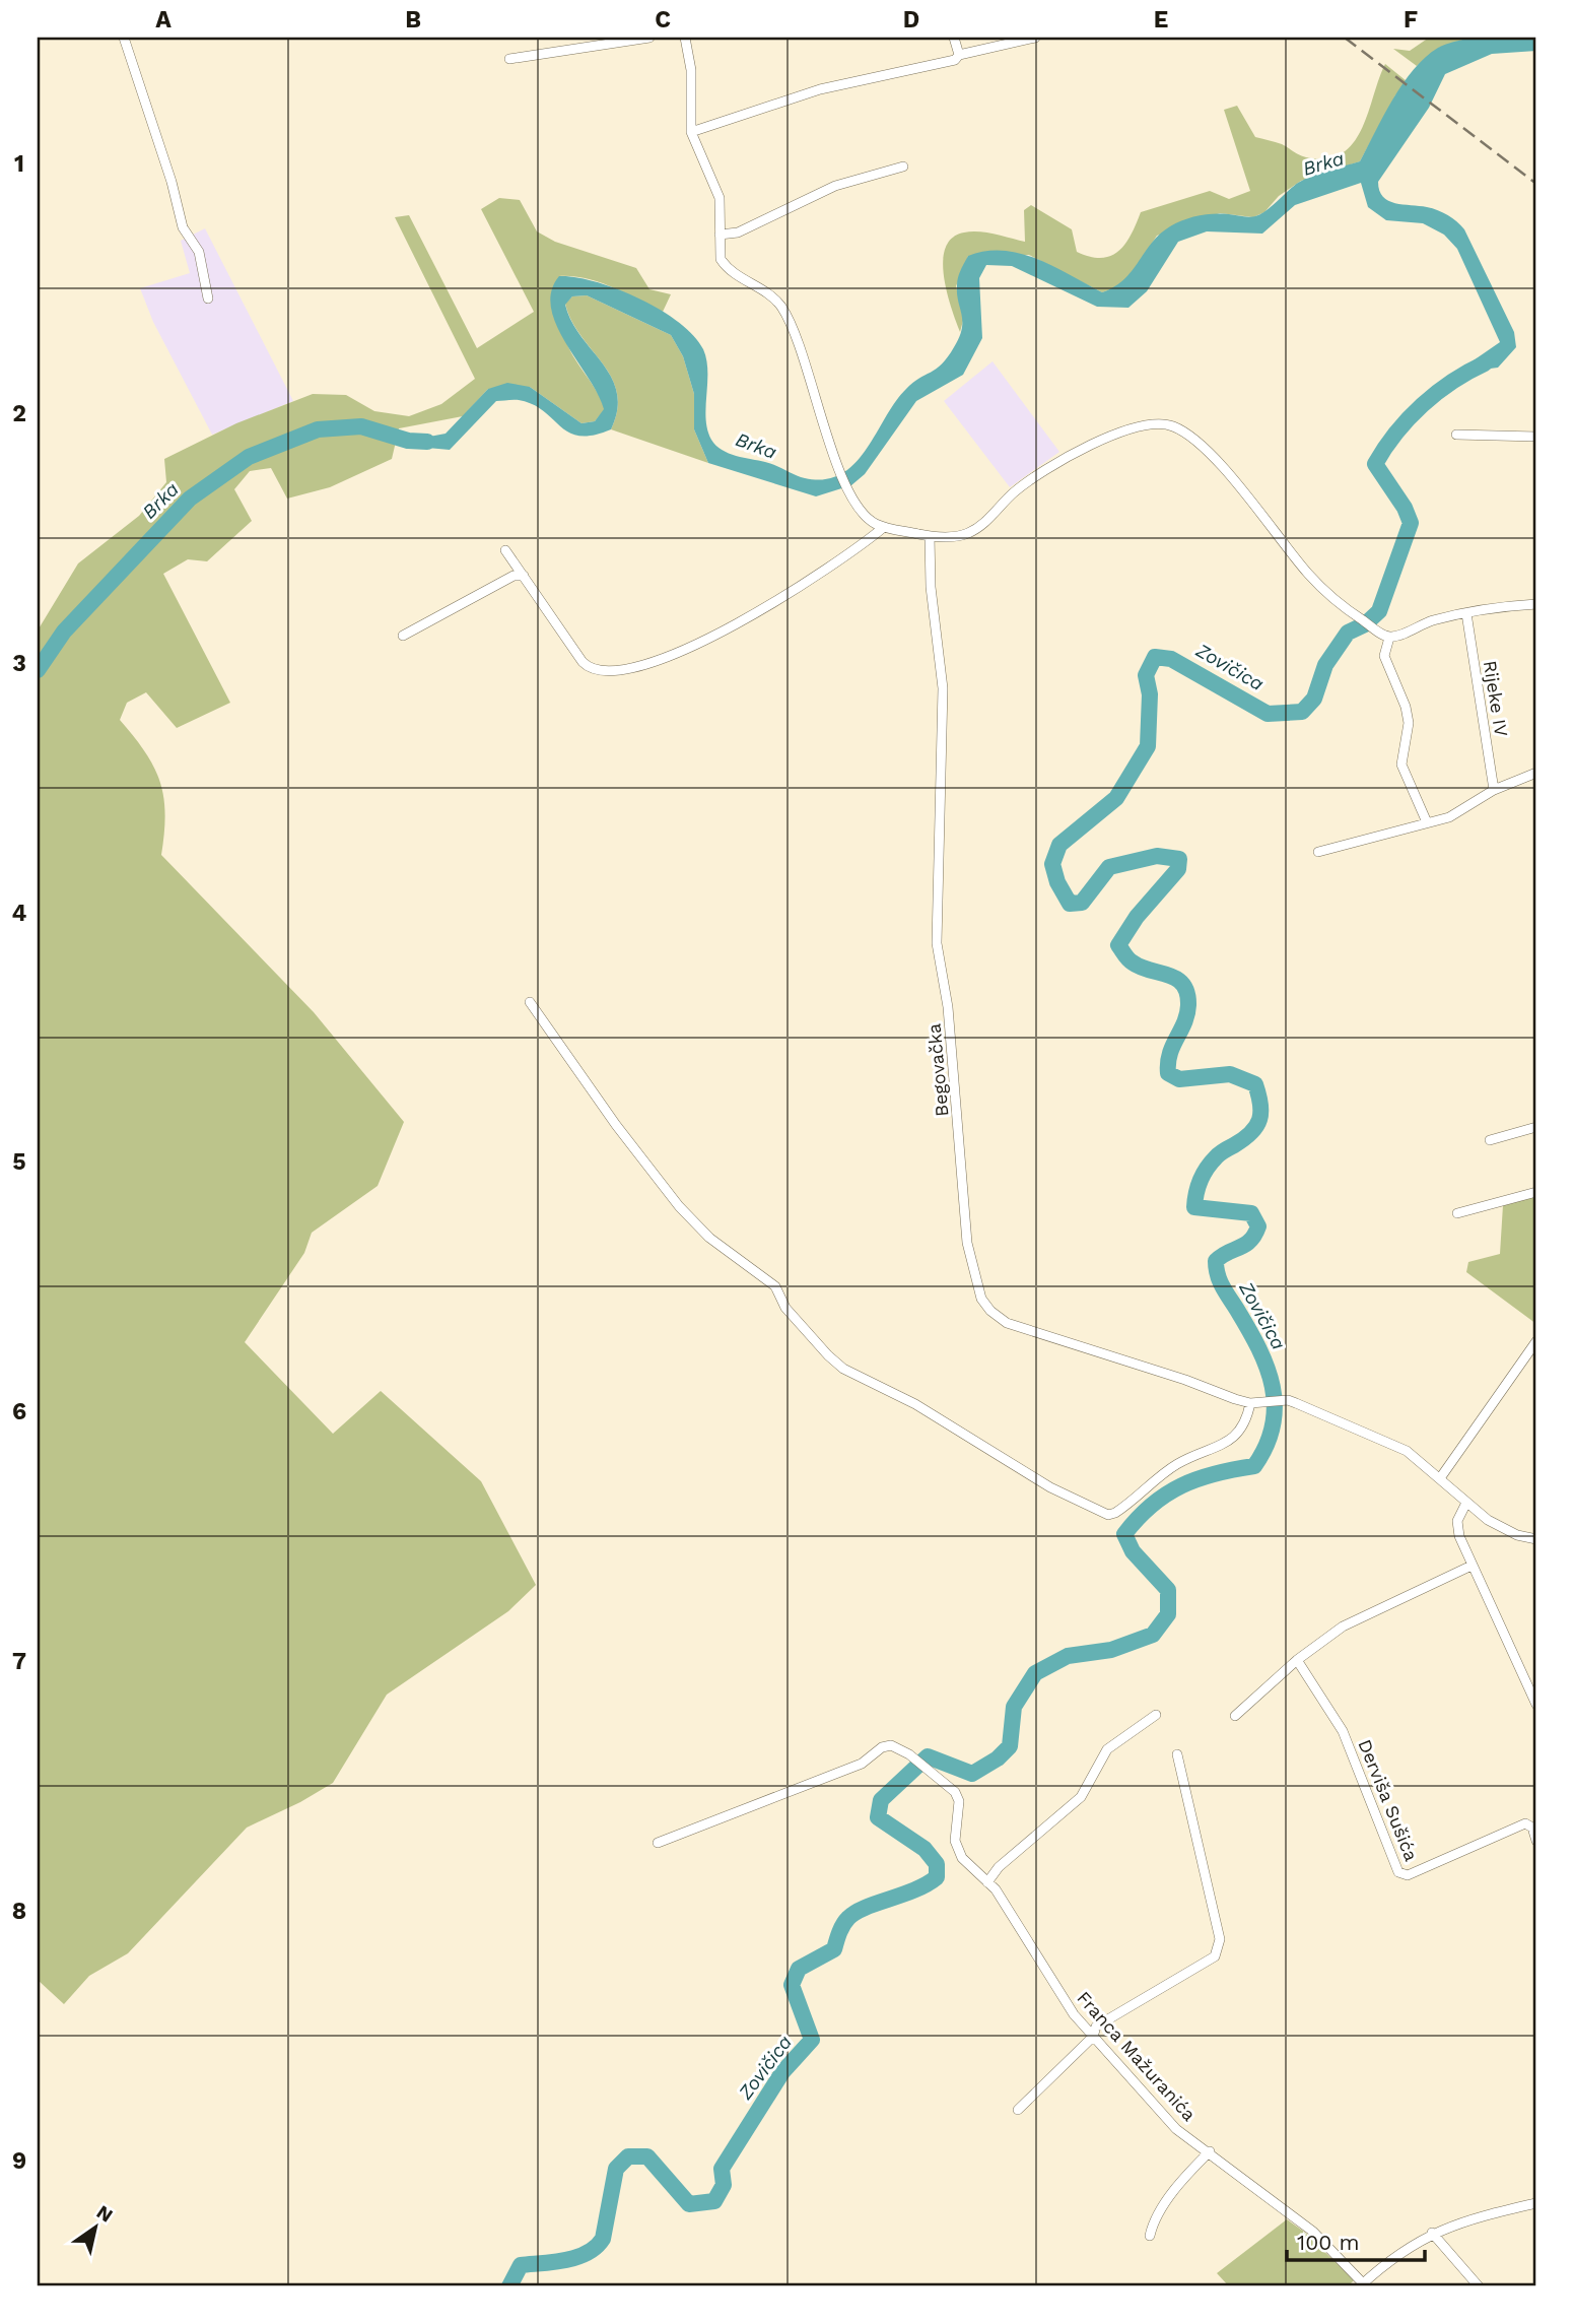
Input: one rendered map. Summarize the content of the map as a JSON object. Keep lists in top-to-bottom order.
{
  "streets": {
    "street": [
      "Rijeke IV",
      "Begovačka",
      "Derviša Sušića",
      "Franca Mažuranića"
    ]
  },
  "water": ["Brka", "Zovičica"],
  "scale_bar": "100 m",
  "north": "top right",
  "grid": {
    "columns": [
      "A",
      "B",
      "C",
      "D",
      "E",
      "F"
    ],
    "rows": [
      "1",
      "2",
      "3",
      "4",
      "5",
      "6",
      "7",
      "8",
      "9"
    ]
  }
}
